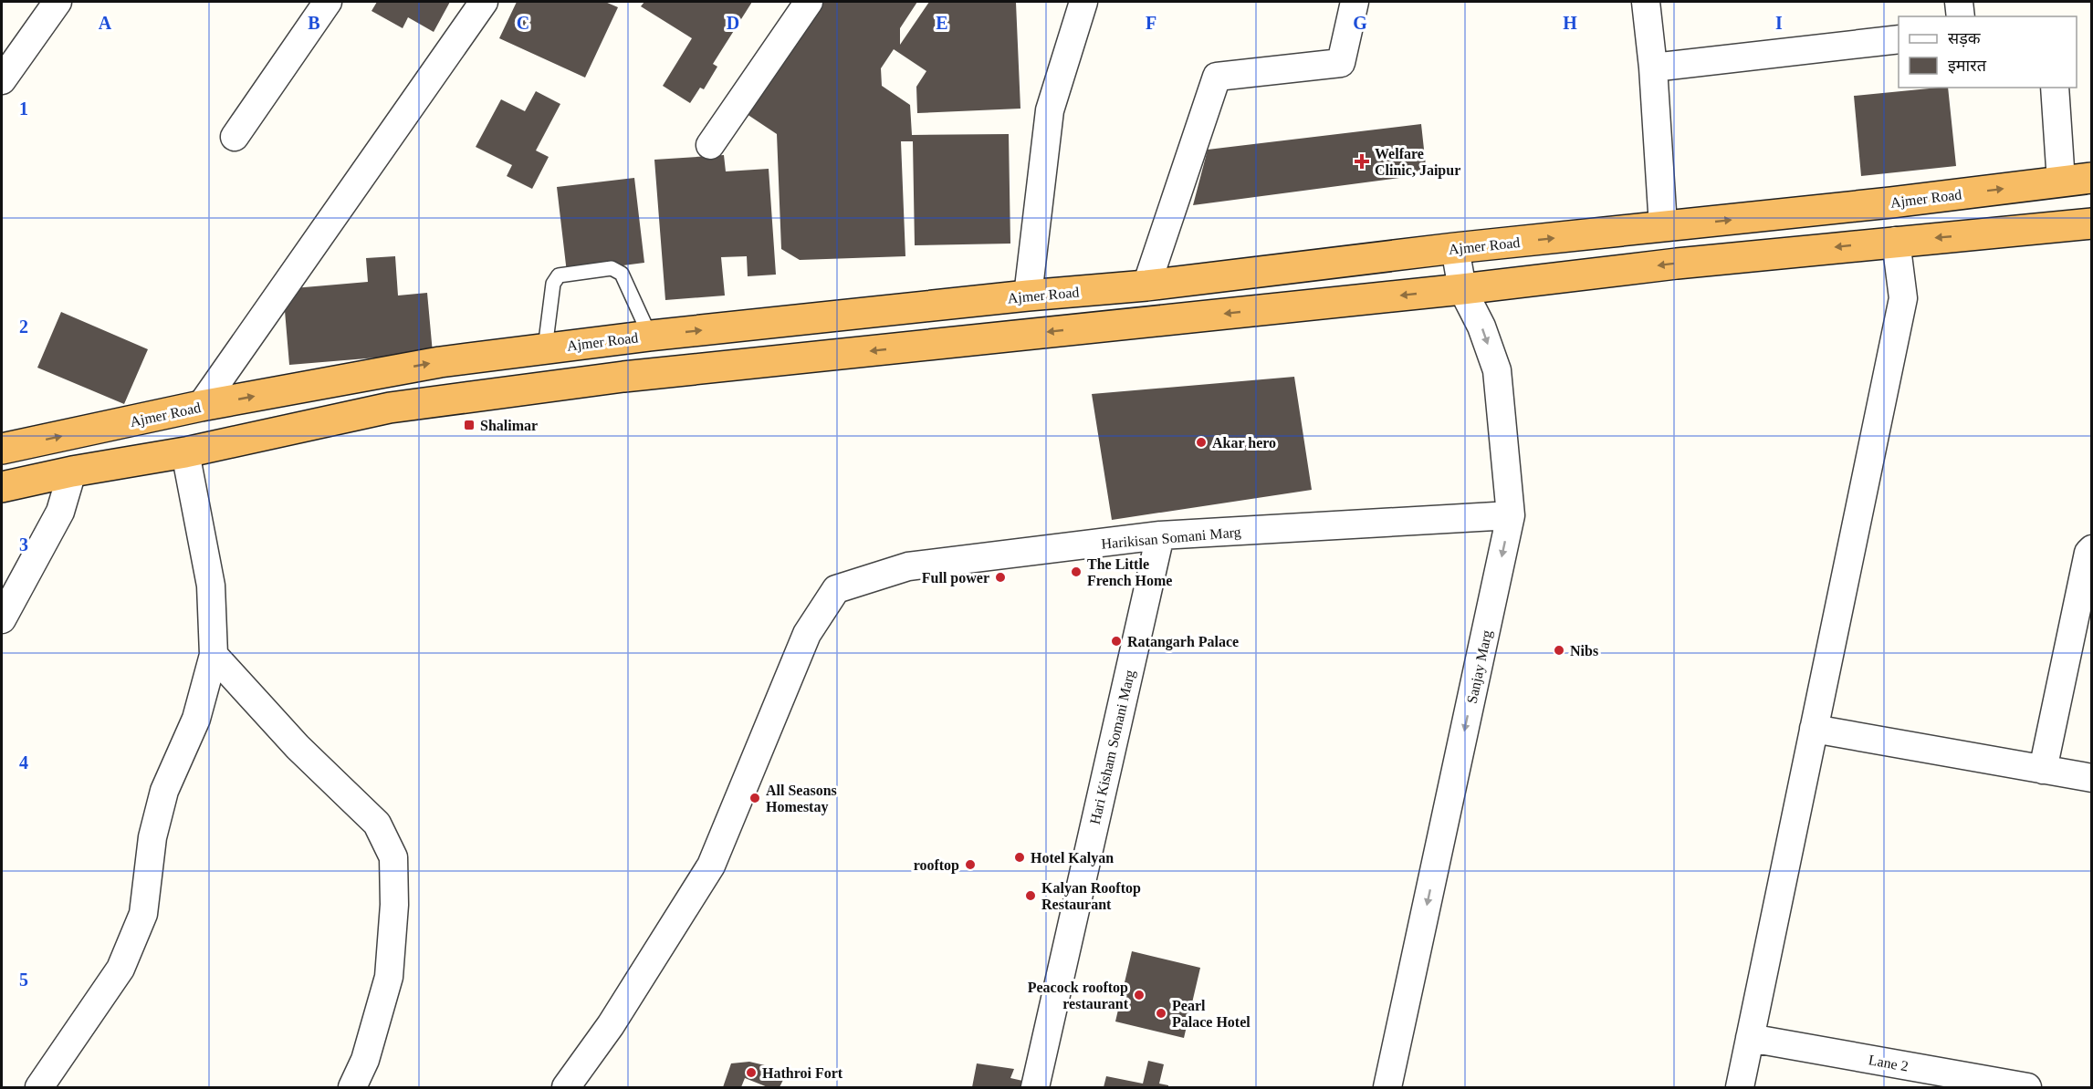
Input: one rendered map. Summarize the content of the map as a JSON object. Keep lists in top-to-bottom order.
{
  "streets": {
    "highway": ["Ajmer Road"],
    "street": [
      "Harikisan Somani Marg",
      "Sanjay Marg",
      "Hari Kisham Somani Marg",
      "Lane 2"
    ]
  },
  "crossings": [
    ["Ajmer Road", "Sanjay Marg"],
    ["Harikisan Somani Marg", "Sanjay Marg"],
    ["Harikisan Somani Marg", "Hari Kisham Somani Marg"]
  ],
  "one_way": ["Sanjay Marg"],
  "places": {
    "health": ["Welfare Clinic, Jaipur"],
    "transit": ["Shalimar"],
    "other": [
      "Akar hero",
      "The Little French Home",
      "Full power",
      "Ratangarh Palace",
      "Nibs",
      "All Seasons Homestay",
      "Hotel Kalyan",
      "rooftop",
      "Kalyan Rooftop Restaurant",
      "Peacock rooftop restaurant",
      "Pearl Palace Hotel",
      "Hathroi Fort"
    ]
  },
  "legend": ["सड़क", "इमारत"],
  "grid": {
    "columns": [
      "A",
      "B",
      "C",
      "D",
      "E",
      "F",
      "G",
      "H",
      "I"
    ],
    "rows": [
      "1",
      "2",
      "3",
      "4",
      "5"
    ]
  }
}
